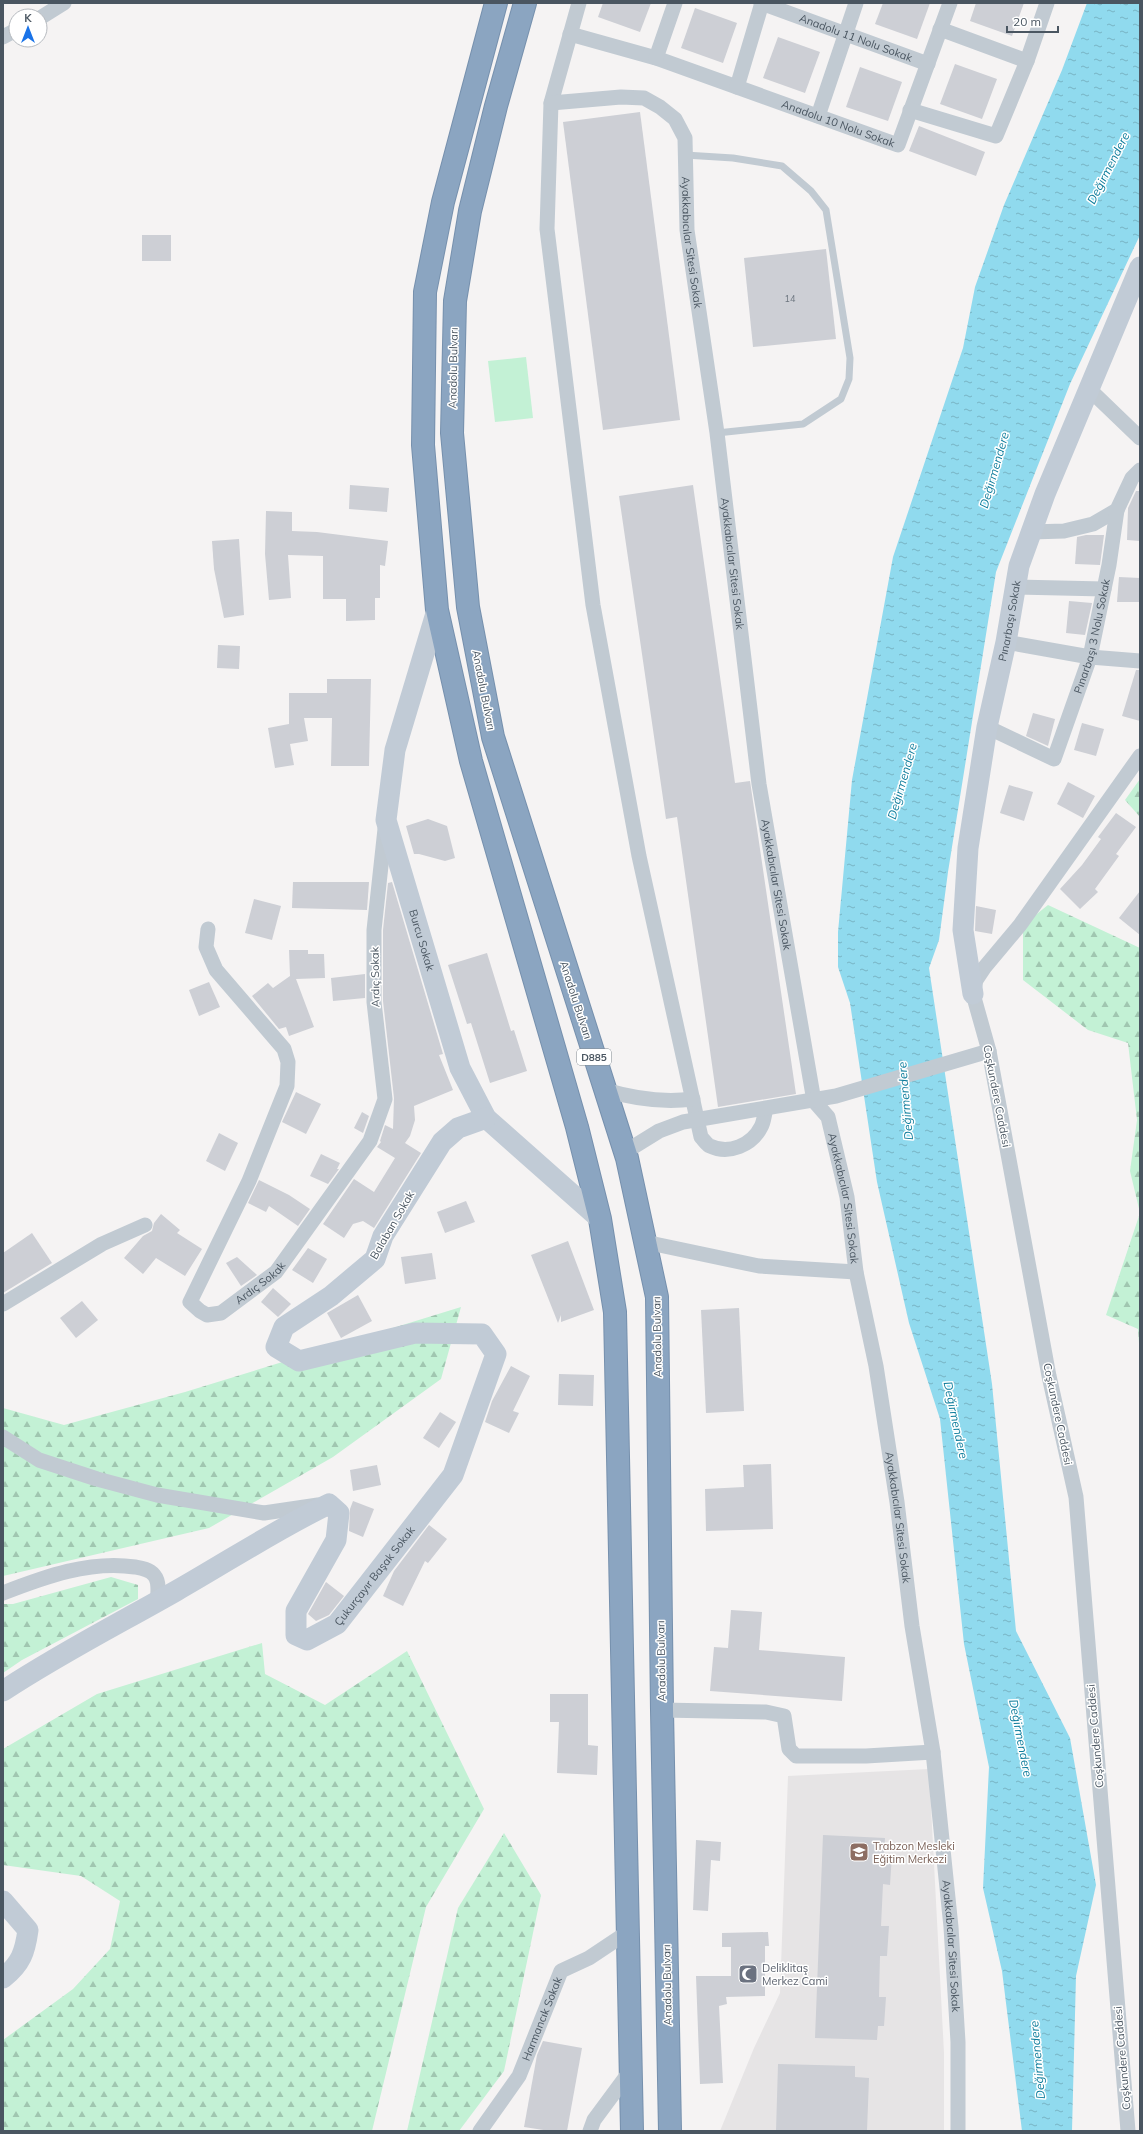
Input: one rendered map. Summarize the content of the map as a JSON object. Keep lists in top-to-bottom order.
{
  "streets": {
    "highway": ["Anadolu Bulvarı", "D885"],
    "street": [
      "Anadolu 11 Nolu Sokak",
      "Anadolu 10 Nolu Sokak",
      "Ayakkabıcılar Sitesi Sokak",
      "Pınarbaşı Sokak",
      "Pınarbaşı 3 Nolu Sokak",
      "Burcu Sokak",
      "Ardıç Sokak",
      "Coşkundere Caddesi",
      "Balaban Sokak",
      "Çukurçayır Başak Sokak",
      "Harmancık Sokak"
    ]
  },
  "crossings": [
    ["Pınarbaşı Sokak", "Pınarbaşı 3 Nolu Sokak"],
    ["Pınarbaşı Sokak", "Coşkundere Caddesi"],
    ["Burcu Sokak", "Ardıç Sokak"],
    ["Burcu Sokak", "Balaban Sokak"],
    ["Balaban Sokak", "Çukurçayır Başak Sokak"]
  ],
  "water": ["Değirmendere"],
  "places": {
    "school or university": ["Trabzon Mesleki Eğitim Merkezi"],
    "mosque": ["Deliklitaş Merkez Cami"]
  },
  "house_numbers": ["14"],
  "scale_bar": "20 m",
  "north": "top"
}
